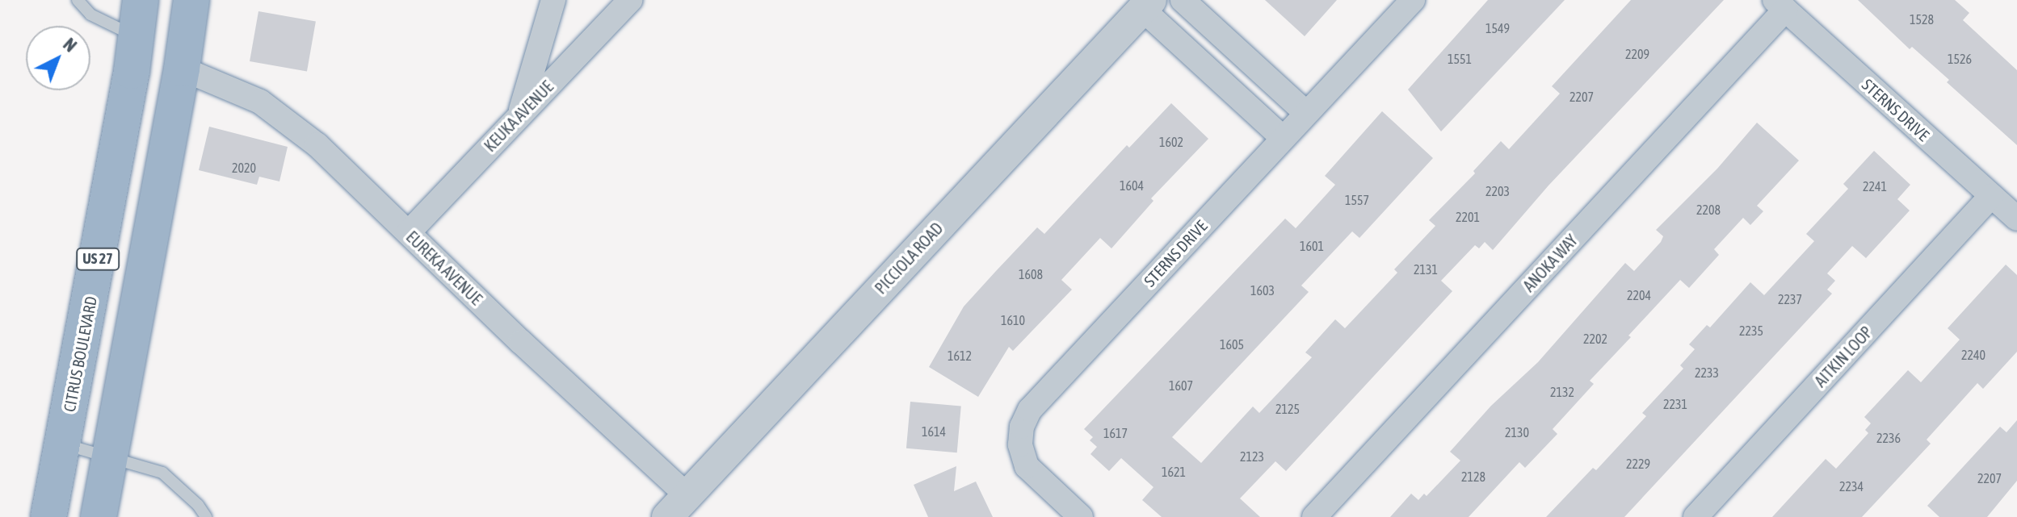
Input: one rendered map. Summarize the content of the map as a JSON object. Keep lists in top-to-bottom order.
{
  "streets": {
    "highway": ["US 27", "CITRUS BOULEVARD"],
    "street": [
      "STERNS DRIVE",
      "KEUKA AVENUE",
      "PICCIOLA ROAD",
      "ANOKA WAY",
      "EUREKA AVENUE",
      "AITKIN LOOP"
    ]
  },
  "crossings": [
    ["STERNS DRIVE", "ANOKA WAY"],
    ["STERNS DRIVE", "AITKIN LOOP"],
    ["KEUKA AVENUE", "EUREKA AVENUE"],
    ["PICCIOLA ROAD", "EUREKA AVENUE"],
    ["US 27", "EUREKA AVENUE"]
  ],
  "house_numbers": [
    "1528",
    "1549",
    "2209",
    "1551",
    "1526",
    "2207",
    "1602",
    "2020",
    "1604",
    "2241",
    "2203",
    "1557",
    "2208",
    "2201",
    "1601",
    "2131",
    "1608",
    "1603",
    "2204",
    "2237",
    "1610",
    "2235",
    "2202",
    "1605",
    "2240",
    "1612",
    "2233",
    "1607",
    "2132",
    "2231",
    "2125",
    "1614",
    "2130",
    "1617",
    "2236",
    "2123",
    "2229",
    "1621",
    "2128",
    "2207",
    "2234"
  ],
  "north": "top right"
}
